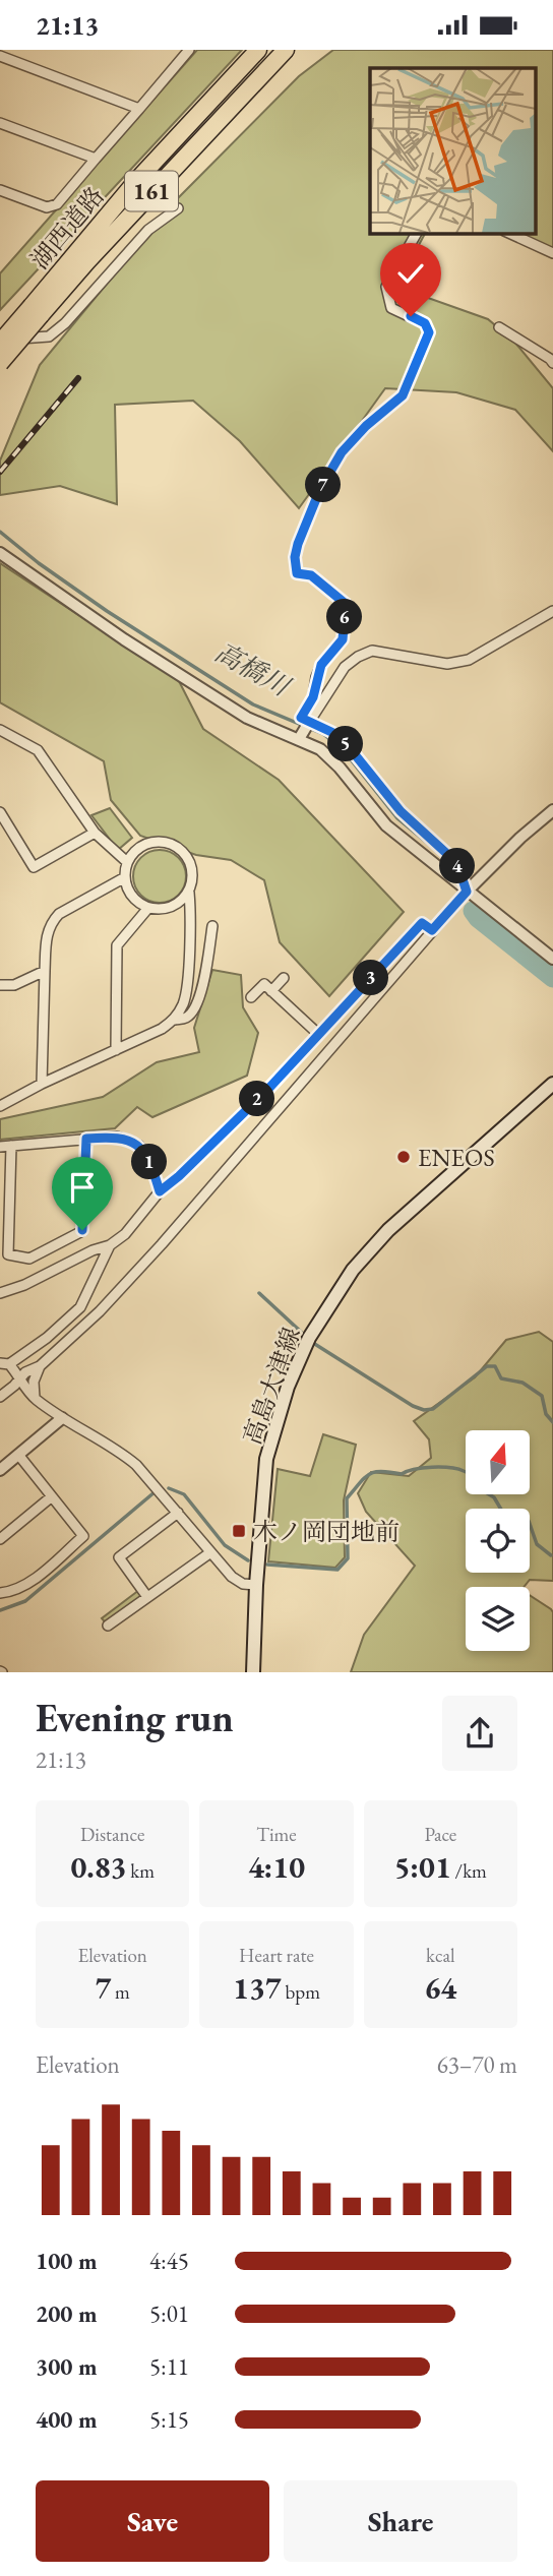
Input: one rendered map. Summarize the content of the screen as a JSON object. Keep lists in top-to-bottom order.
{
  "streets": {
    "highway": ["161", "湖西道路"],
    "main road": ["高島大津線"]
  },
  "water": ["高橋川"],
  "places": {
    "other": ["ENEOS"],
    "transit": ["木ノ岡団地前"]
  },
  "north": "top",
  "page": {
    "status": "21:13",
    "pins": [
      "7",
      "6",
      "5",
      "4",
      "3",
      "2",
      "1"
    ],
    "heading": ["Evening run", "21:13"],
    "stats": [
      ["Distance", "0.83 km"],
      ["Time", "4:10"],
      ["Pace", "5:01 /km"],
      ["Elevation", "7 m"],
      ["Heart rate", "137 bpm"],
      ["kcal", "64"]
    ],
    "chart": ["Elevation", "63–70 m"],
    "list": [
      {
        "name": "100 m",
        "note": "4:45"
      },
      {
        "name": "200 m",
        "note": "5:01"
      },
      {
        "name": "300 m",
        "note": "5:11"
      },
      {
        "name": "400 m",
        "note": "5:15"
      }
    ],
    "buttons": ["Save", "Share"]
  }
}
